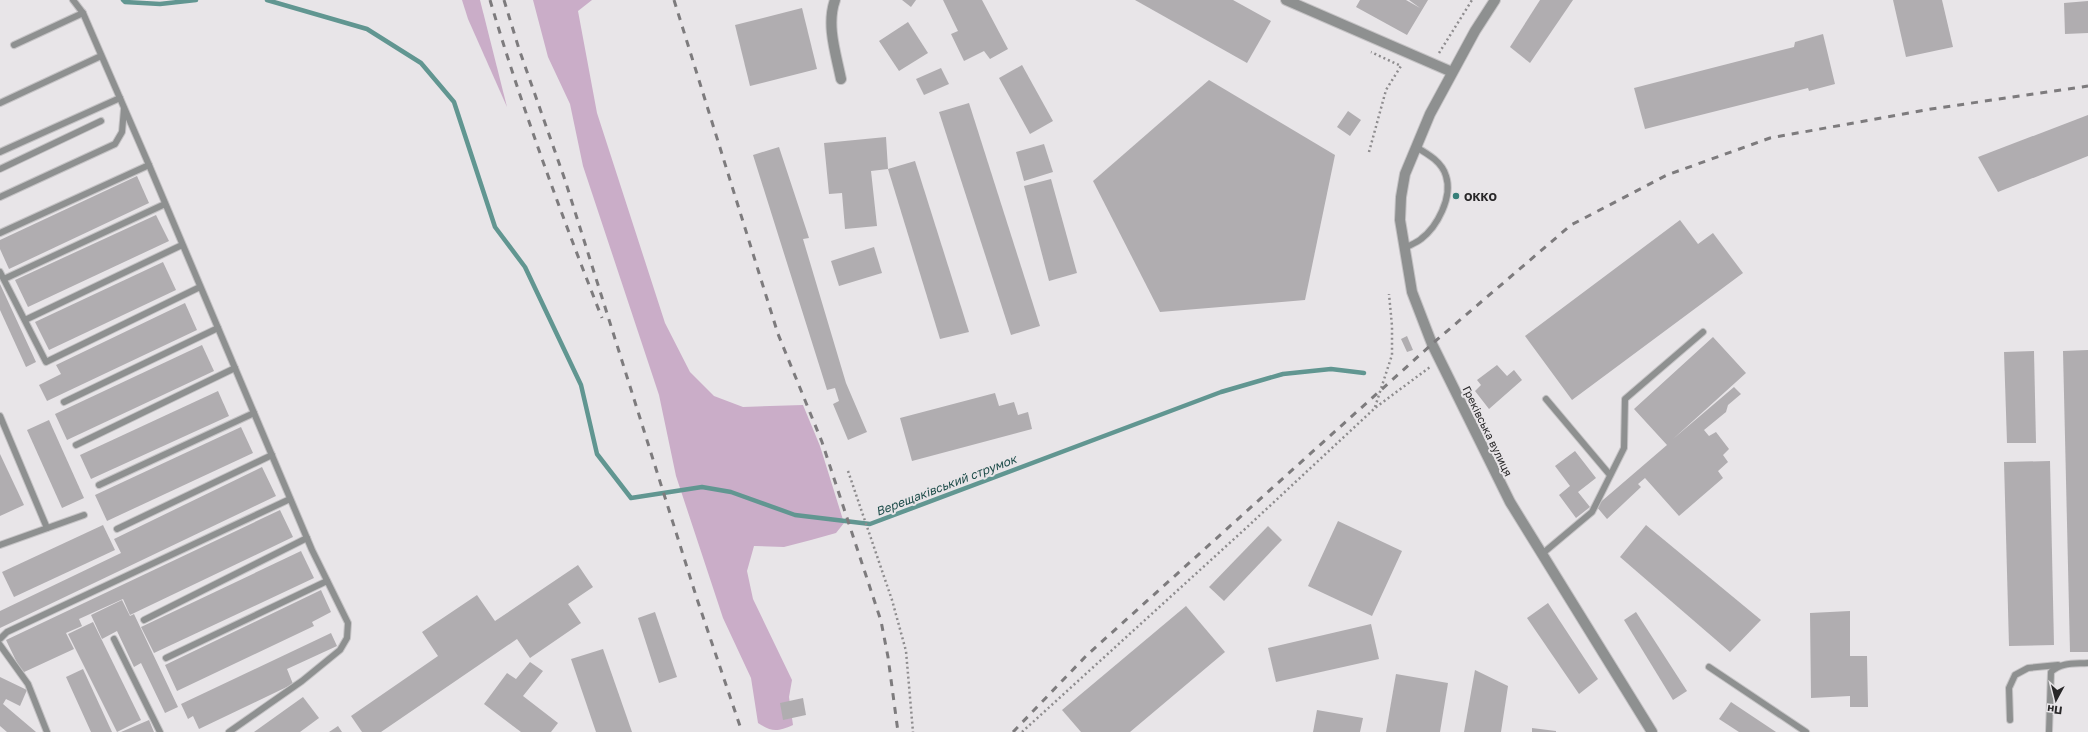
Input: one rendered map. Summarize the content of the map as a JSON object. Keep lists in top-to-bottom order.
{
  "streets": {
    "street": ["Греківська вулиця"]
  },
  "water": ["Верещаківський струмок"],
  "places": ["ОККО"],
  "north": "bottom"
}
